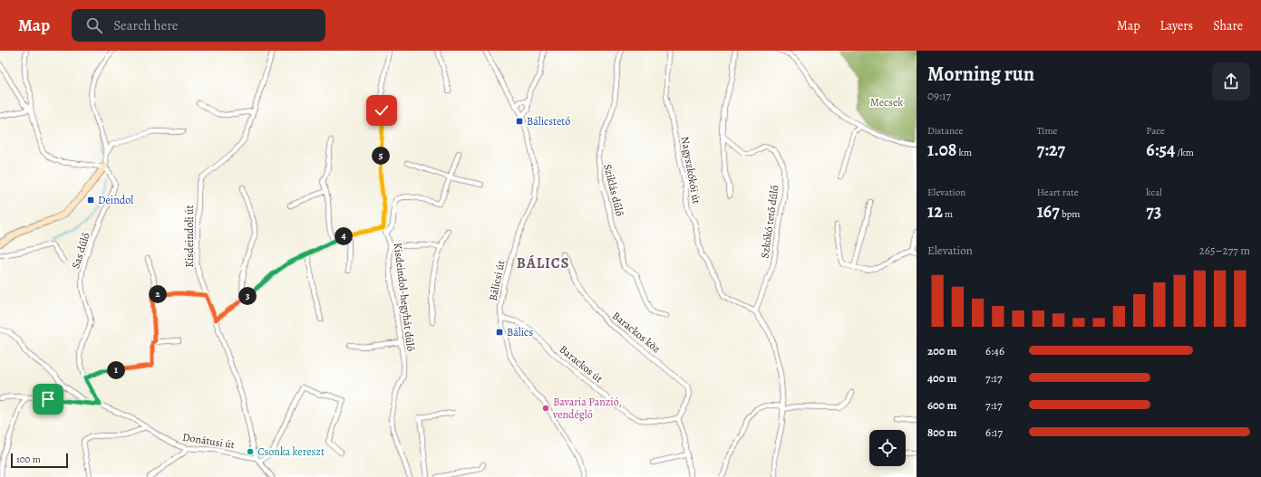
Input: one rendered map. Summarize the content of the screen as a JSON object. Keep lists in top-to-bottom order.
{
  "streets": {
    "street": [
      "Nagyszkókói út",
      "Sziklás dűlő",
      "Szkókó tető dűlő",
      "Kisdeindoli út",
      "Sas dűlő",
      "Bálicsi út",
      "Kisdeindol-hegyhát dűlő",
      "Barackos köz",
      "Barackos út",
      "Donátusi út"
    ]
  },
  "crossings": [
    ["Nagyszkókói út", "Szkókó tető dűlő"],
    ["Kisdeindoli út", "Donátusi út"],
    ["Sas dűlő", "Donátusi út"],
    ["Bálicsi út", "Barackos út"],
    ["Barackos köz", "Barackos út"]
  ],
  "districts": ["BÁLICS"],
  "parks": ["Mecsek"],
  "places": {
    "transit": ["Bálicstető", "Deindol", "Bálics"],
    "other": ["Bavaria Panzió, vendéglő", "Csonka kereszt"]
  },
  "scale_bar": "100 m",
  "page": {
    "header": "Map",
    "search": "Search here",
    "nav": ["Map", "Layers", "Share"],
    "heading": ["Morning run", "09:17"],
    "stats": [
      ["Distance", "1.08 km"],
      ["Time", "7:27"],
      ["Pace", "6:54 /km"],
      ["Elevation", "12 m"],
      ["Heart rate", "167 bpm"],
      ["kcal", "73"]
    ],
    "pins": [
      "5",
      "4",
      "2",
      "3",
      "1"
    ],
    "chart": ["Elevation", "265–277 m"],
    "list": [
      {
        "name": "200 m",
        "note": "6:46"
      },
      {
        "name": "400 m",
        "note": "7:17"
      },
      {
        "name": "600 m",
        "note": "7:17"
      },
      {
        "name": "800 m",
        "note": "6:17"
      }
    ],
    "scale": "100 m"
  }
}
